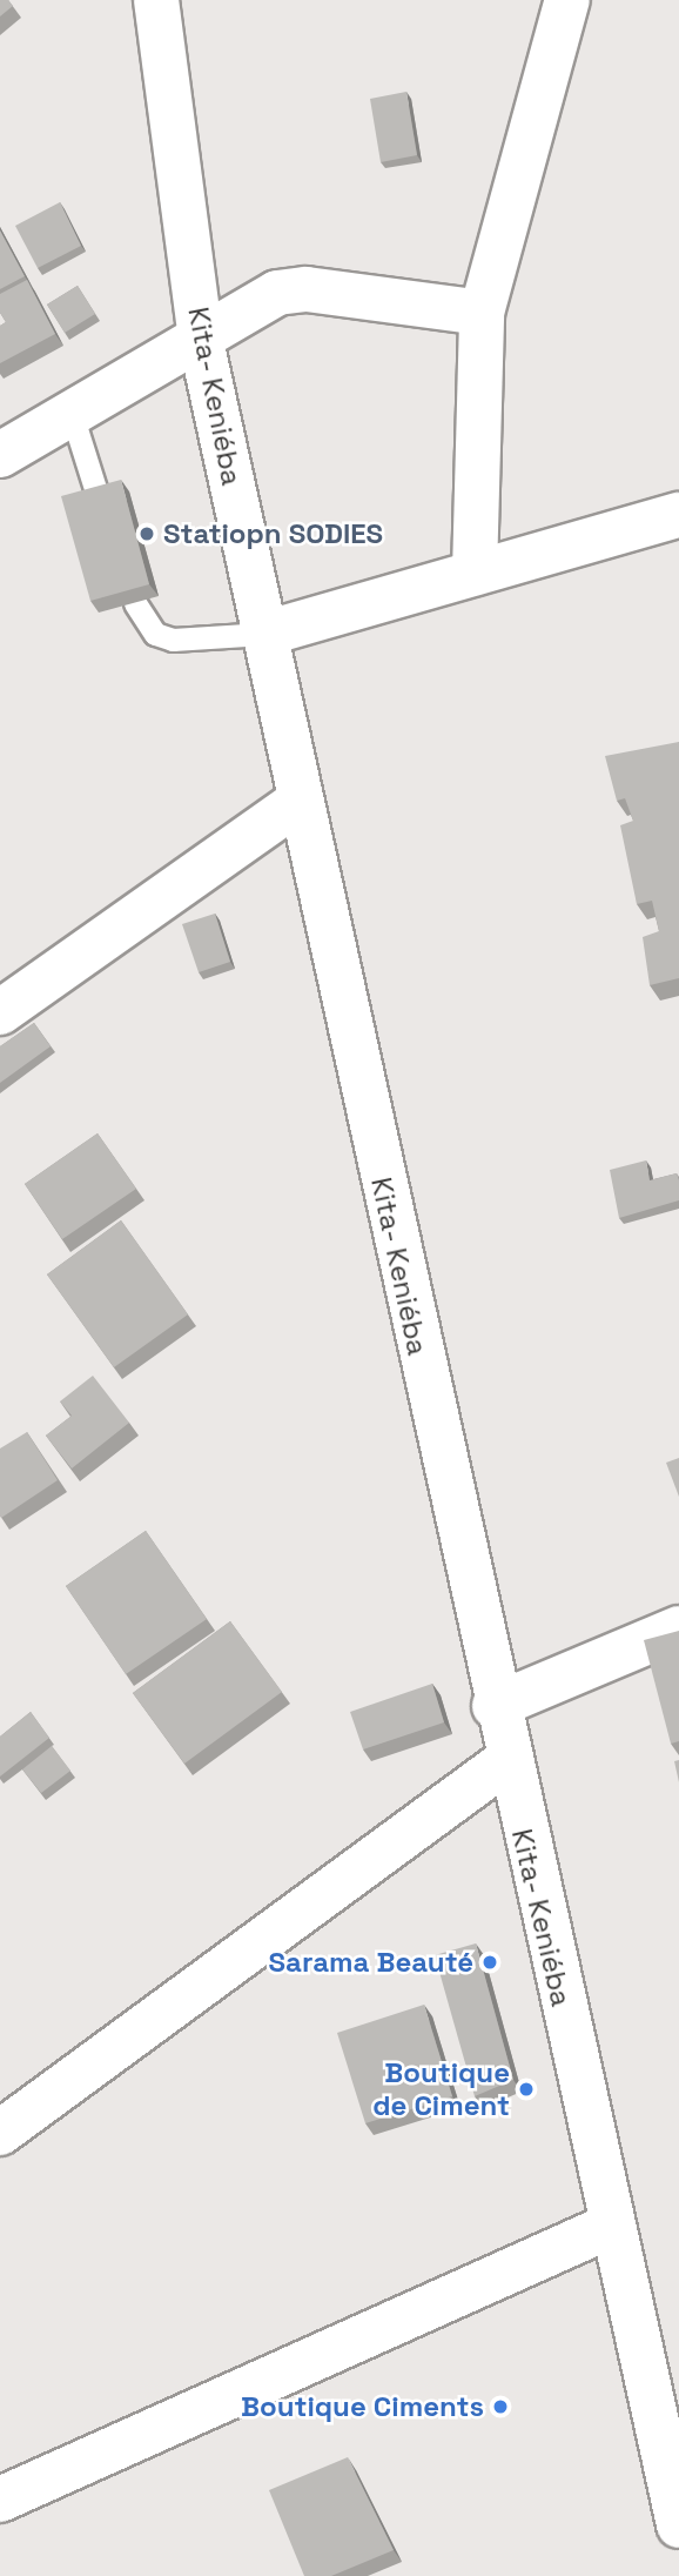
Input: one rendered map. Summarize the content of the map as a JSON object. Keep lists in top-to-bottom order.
{
  "streets": {
    "street": ["Kita- Keniéba"]
  },
  "places": [
    "Statiopn SODIES",
    "Sarama Beauté",
    "Boutique de Ciment",
    "Boutique Ciments"
  ]
}
